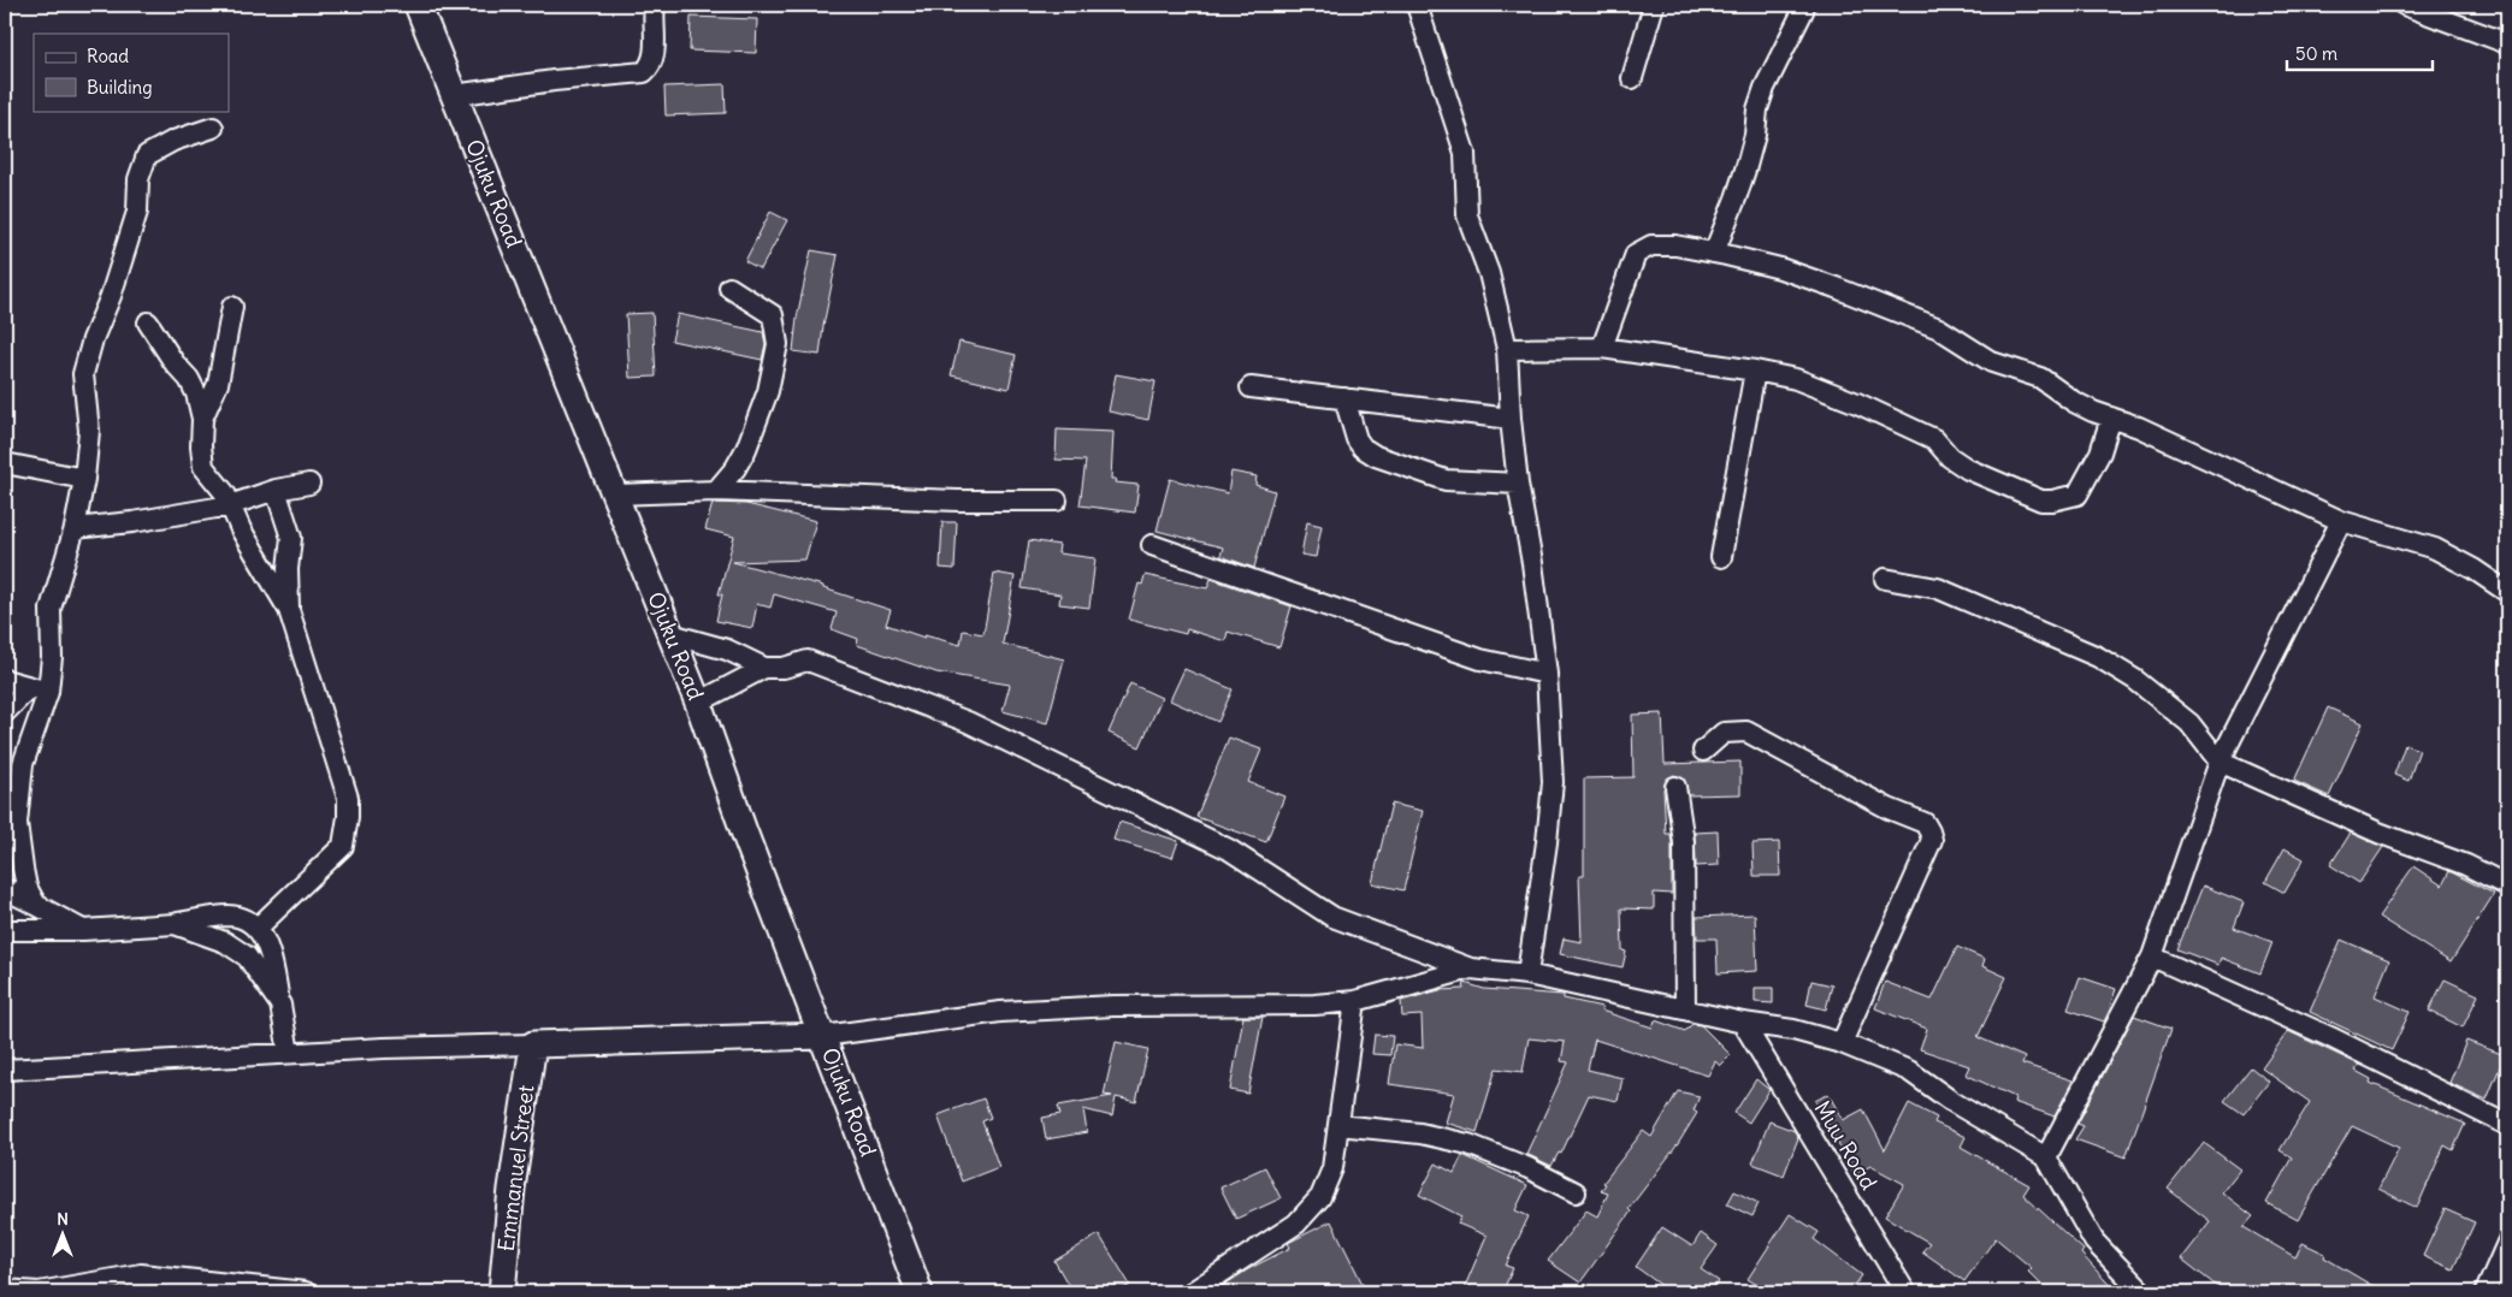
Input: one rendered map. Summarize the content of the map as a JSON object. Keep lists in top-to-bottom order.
{
  "streets": {
    "main road": ["Ojuku Road", "Emmanuel Street"],
    "street": ["Muu Road"]
  },
  "legend": ["Road", "Building"],
  "scale_bar": "50 m",
  "north": "top"
}
